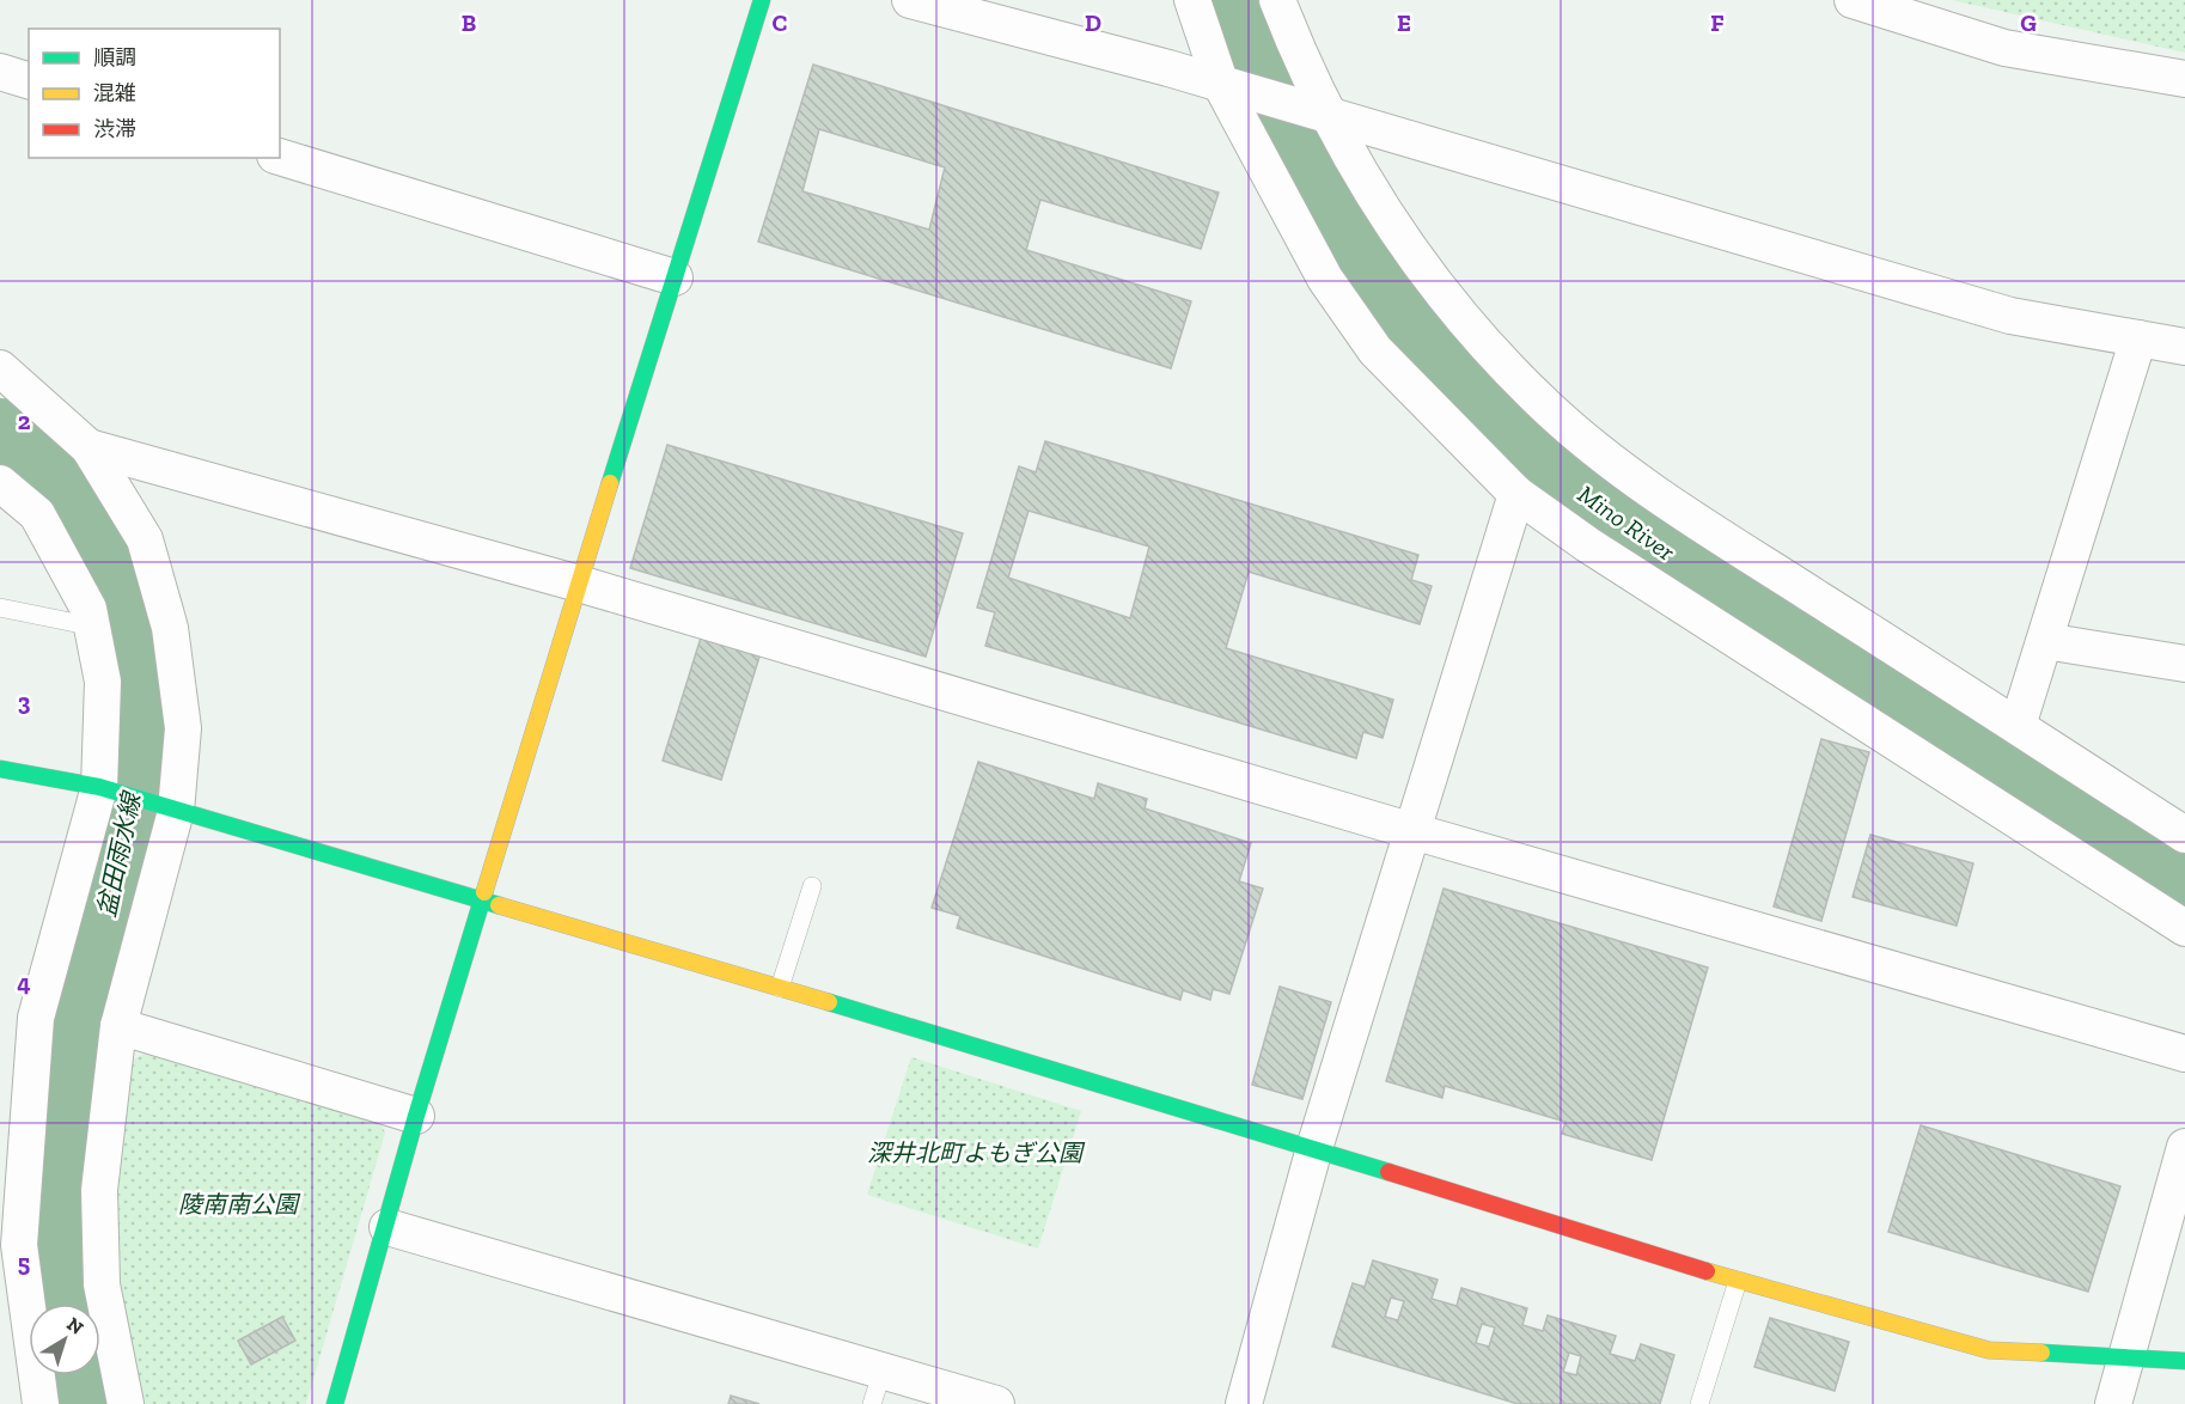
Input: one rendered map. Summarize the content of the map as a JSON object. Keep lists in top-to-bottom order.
{
  "water": ["Mino River", "盆田雨水線"],
  "parks": ["深井北町よもぎ公園", "陵南南公園"],
  "legend": ["順調", "混雑", "渋滞"],
  "north": "top right",
  "grid": {
    "columns": [
      "B",
      "C",
      "D",
      "E",
      "F",
      "G"
    ],
    "rows": [
      "2",
      "3",
      "4",
      "5"
    ]
  }
}
